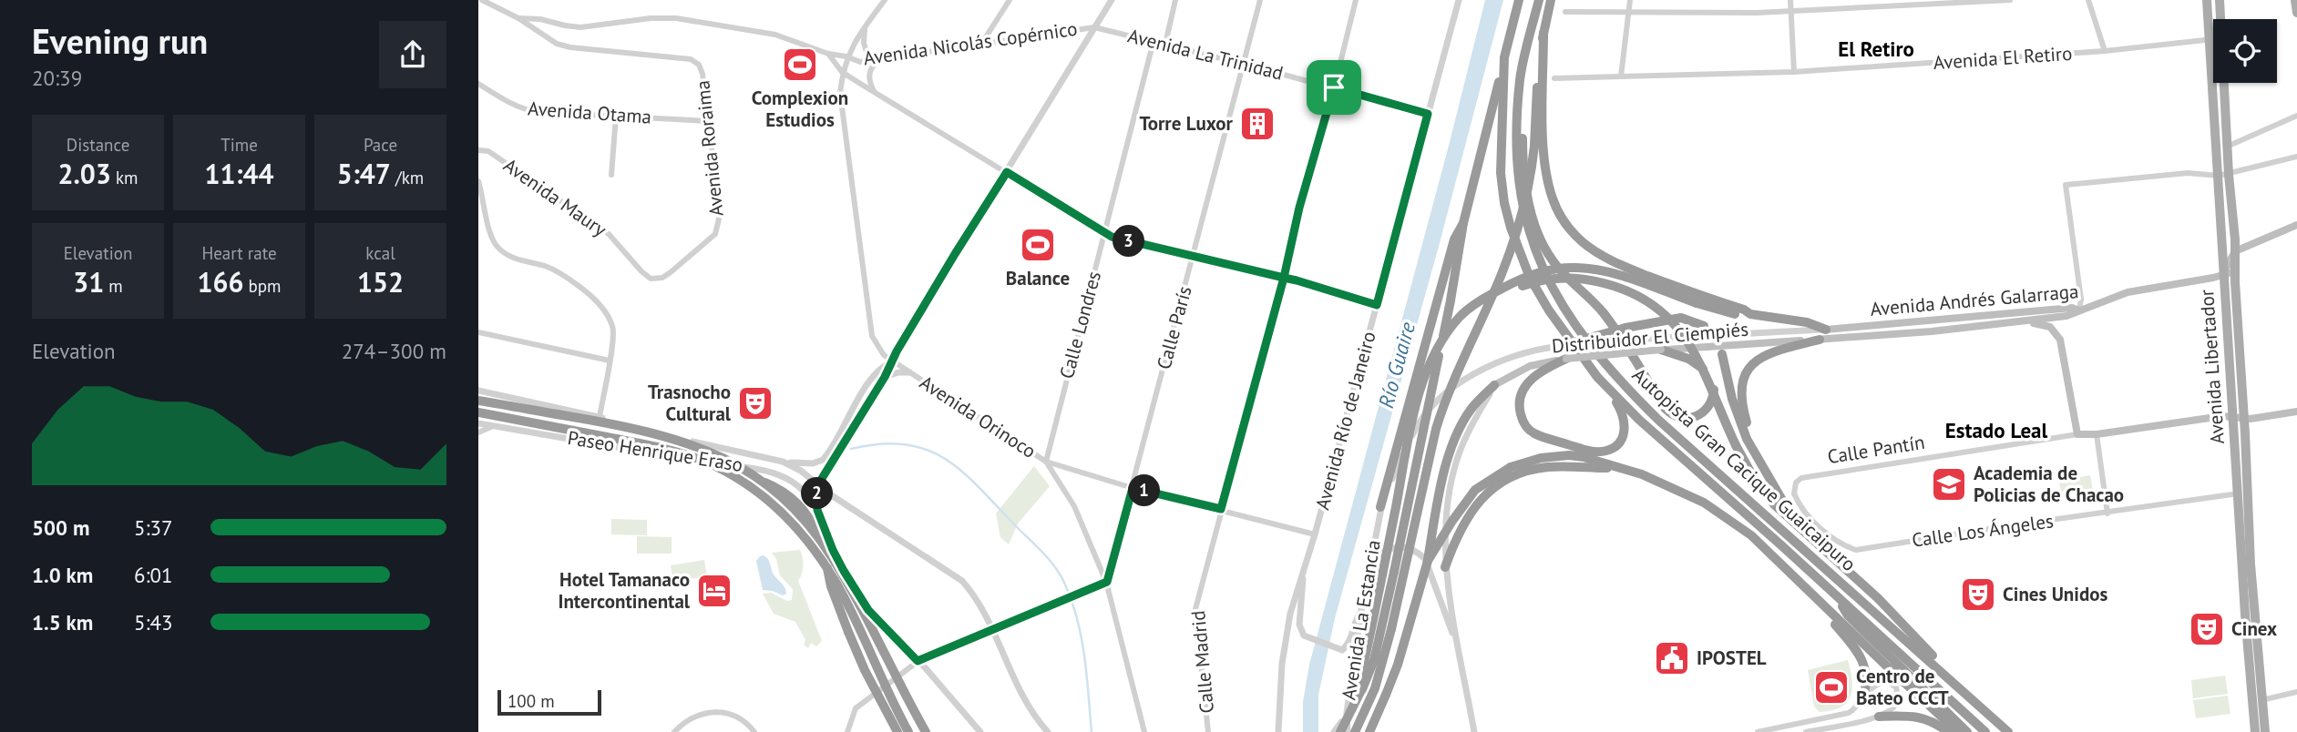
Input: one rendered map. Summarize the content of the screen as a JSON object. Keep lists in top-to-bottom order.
{
  "streets": {
    "highway": ["Autopista Gran Cacique Guaicaipuro"],
    "main road": [
      "Avenida Andrés Galarraga",
      "Distribuidor El Ciempiés",
      "Avenida Libertador",
      "Calle Pantín"
    ],
    "street": [
      "Avenida Nicolás Copérnico",
      "Avenida La Trinidad",
      "Avenida El Retiro",
      "Avenida Otama",
      "Avenida Roraima",
      "Avenida Maury",
      "Calle Londres",
      "Calle París",
      "Avenida Orinoco",
      "Avenida Río de Janeiro",
      "Paseo Henrique Eraso",
      "Calle Los Ángeles",
      "Avenida La Estancia",
      "Calle Madrid"
    ]
  },
  "crossings": [
    ["Avenida Nicolás Copérnico", "Avenida La Trinidad"],
    ["Avenida Nicolás Copérnico", "Avenida Orinoco"],
    ["Avenida La Trinidad", "Calle Londres"],
    ["Avenida La Trinidad", "Calle París"],
    ["Avenida La Trinidad", "Avenida Río de Janeiro"],
    ["Avenida La Trinidad", "Calle Madrid"],
    ["Avenida El Retiro", "Avenida Libertador"],
    ["Avenida Otama", "Avenida Roraima"],
    ["Avenida Roraima", "Avenida Maury"],
    ["Avenida Andrés Galarraga", "Distribuidor El Ciempiés"],
    ["Avenida Andrés Galarraga", "Avenida Libertador"],
    ["Calle Londres", "Avenida Orinoco"],
    ["Calle París", "Avenida Orinoco"],
    ["Distribuidor El Ciempiés", "Avenida La Estancia"],
    ["Avenida Libertador", "Calle Pantín"],
    ["Avenida Libertador", "Calle Los Ángeles"],
    ["Calle Pantín", "Calle Los Ángeles"]
  ],
  "districts": ["El Retiro", "Estado Leal"],
  "water": ["Río Guaire"],
  "places": {
    "sports": ["Complexion Estudios", "Balance", "Centro de Bateo CCCT"],
    "building": ["Torre Luxor"],
    "theatre": ["Trasnocho Cultural", "Cines Unidos", "Cinex"],
    "school or university": ["Academia de Policias de Chacao"],
    "hotel": ["Hotel Tamanaco Intercontinental"],
    "public building": ["IPOSTEL"]
  },
  "scale_bar": "100 m",
  "page": {
    "heading": ["Evening run", "20:39"],
    "stats": [
      ["Distance", "2.03 km"],
      ["Time", "11:44"],
      ["Pace", "5:47 /km"],
      ["Elevation", "31 m"],
      ["Heart rate", "166 bpm"],
      ["kcal", "152"]
    ],
    "pins": ["3", "1", "2"],
    "chart": ["Elevation", "274–300 m"],
    "list": [
      {
        "name": "500 m",
        "note": "5:37"
      },
      {
        "name": "1.0 km",
        "note": "6:01"
      },
      {
        "name": "1.5 km",
        "note": "5:43"
      }
    ],
    "scale": "100 m"
  }
}
